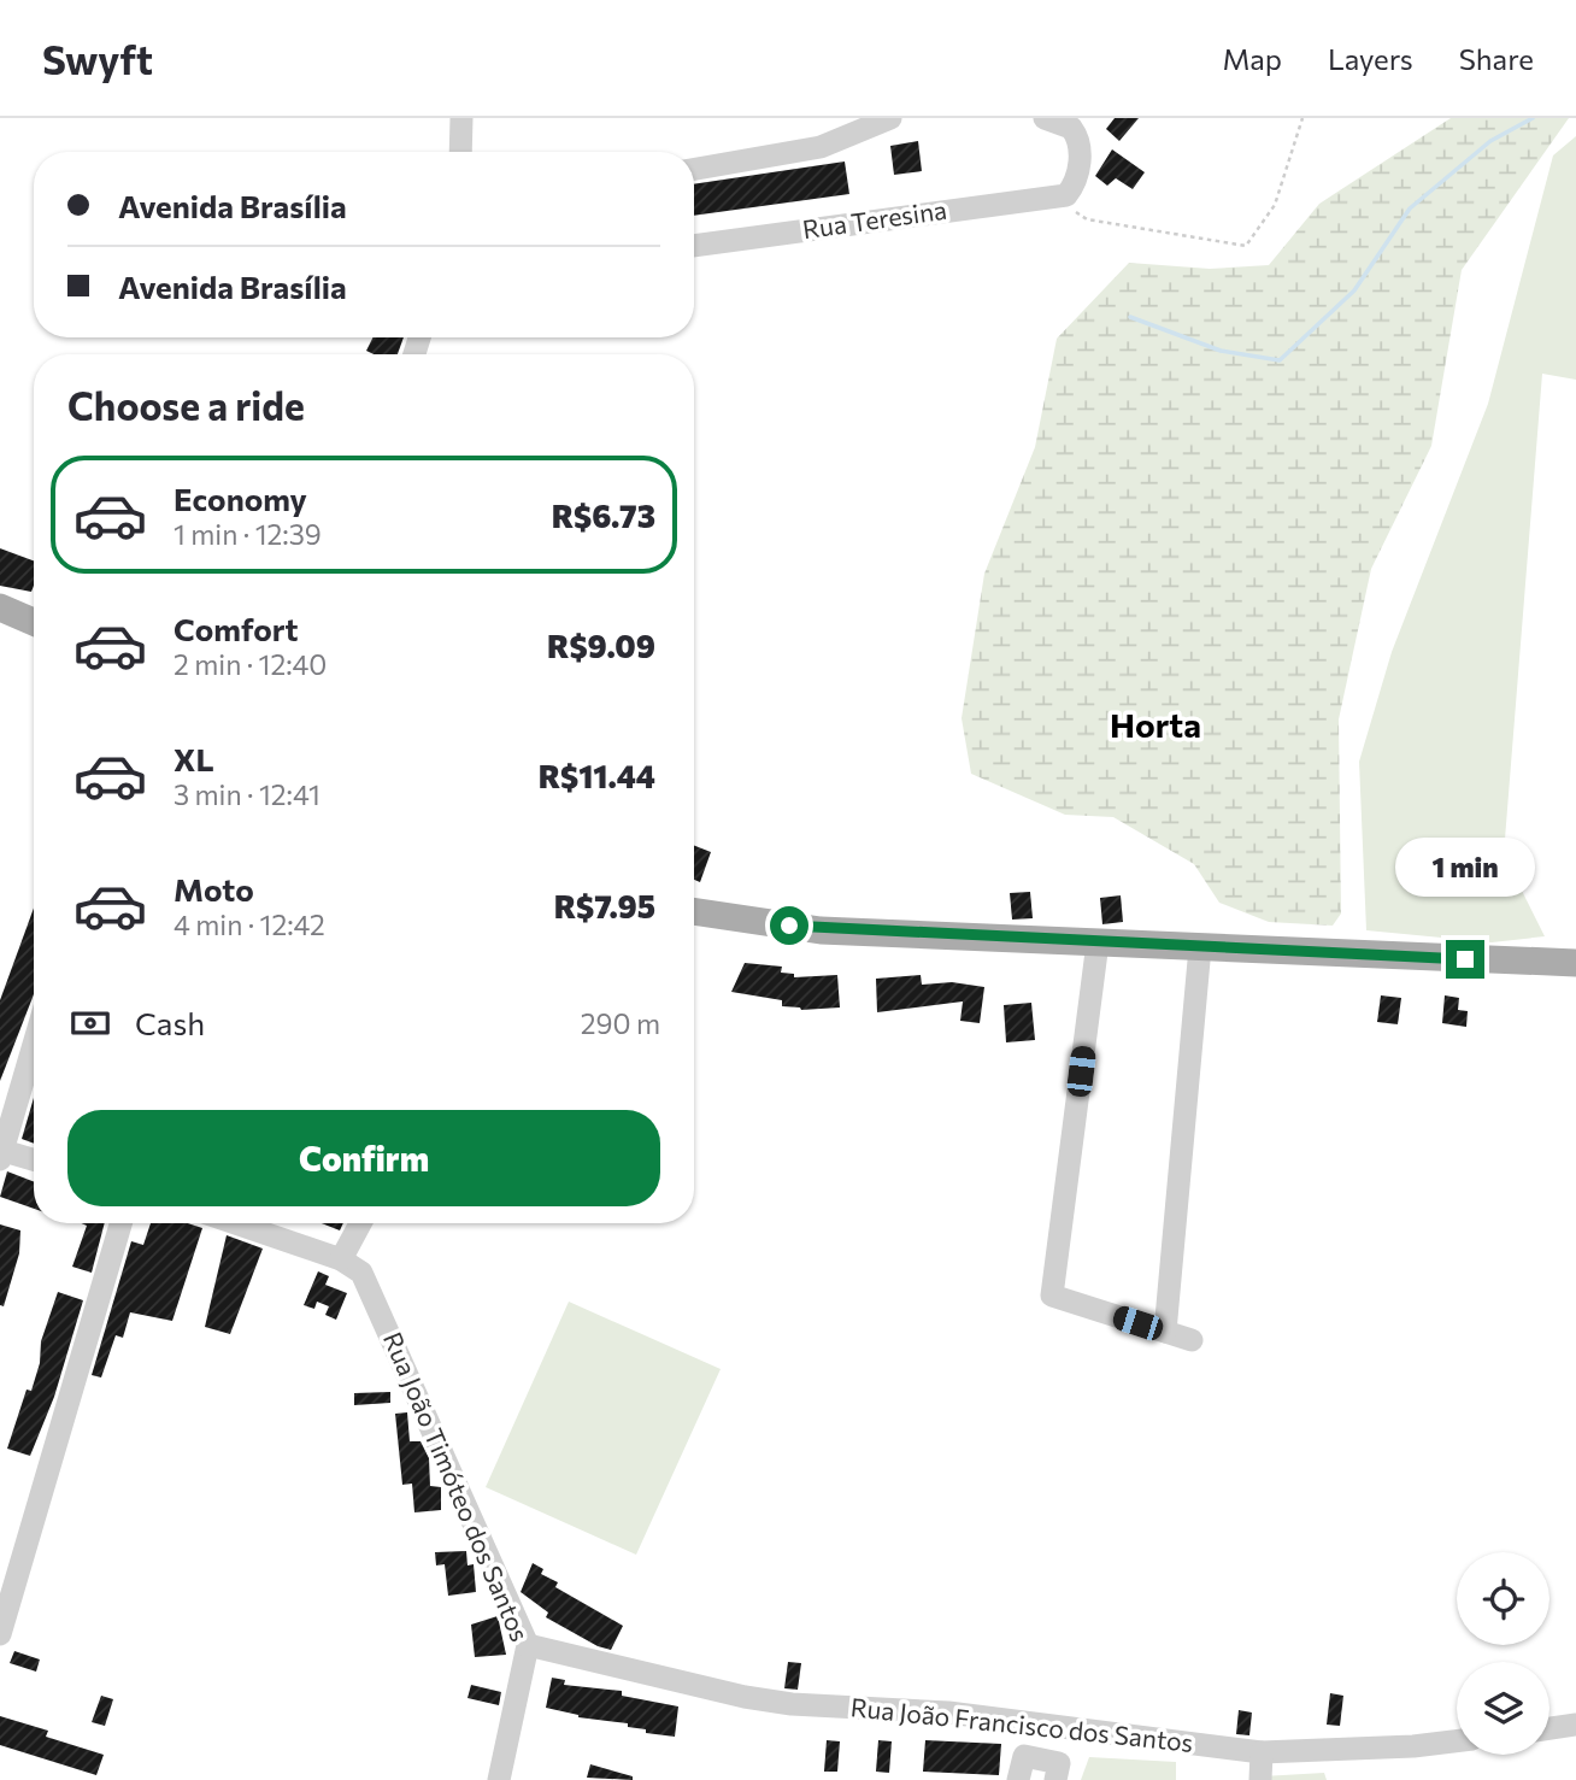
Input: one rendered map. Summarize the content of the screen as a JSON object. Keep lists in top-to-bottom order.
{
  "streets": {
    "street": ["Rua Teresina", "Rua João Timóteo dos Santos", "Rua João Francisco dos Santos"]
  },
  "crossings": [
    ["Rua João Timóteo dos Santos", "Rua João Francisco dos Santos"]
  ],
  "districts": ["Horta"],
  "page": {
    "header": "Swyft",
    "nav": ["Map", "Layers", "Share"],
    "banner": ["Avenida Brasília", "Avenida Brasília"],
    "heading": "Choose a ride",
    "list": [
      {
        "name": "Economy",
        "note": "1 min · 12:39",
        "value": "R$6.73"
      },
      {
        "name": "Comfort",
        "note": "2 min · 12:40",
        "value": "R$9.09"
      },
      {
        "name": "XL",
        "note": "3 min · 12:41",
        "value": "R$11.44"
      },
      {
        "name": "Moto",
        "note": "4 min · 12:42",
        "value": "R$7.95"
      }
    ],
    "bubble": "1 min",
    "pay": ["Cash", "290 m"],
    "buttons": "Confirm"
  }
}
